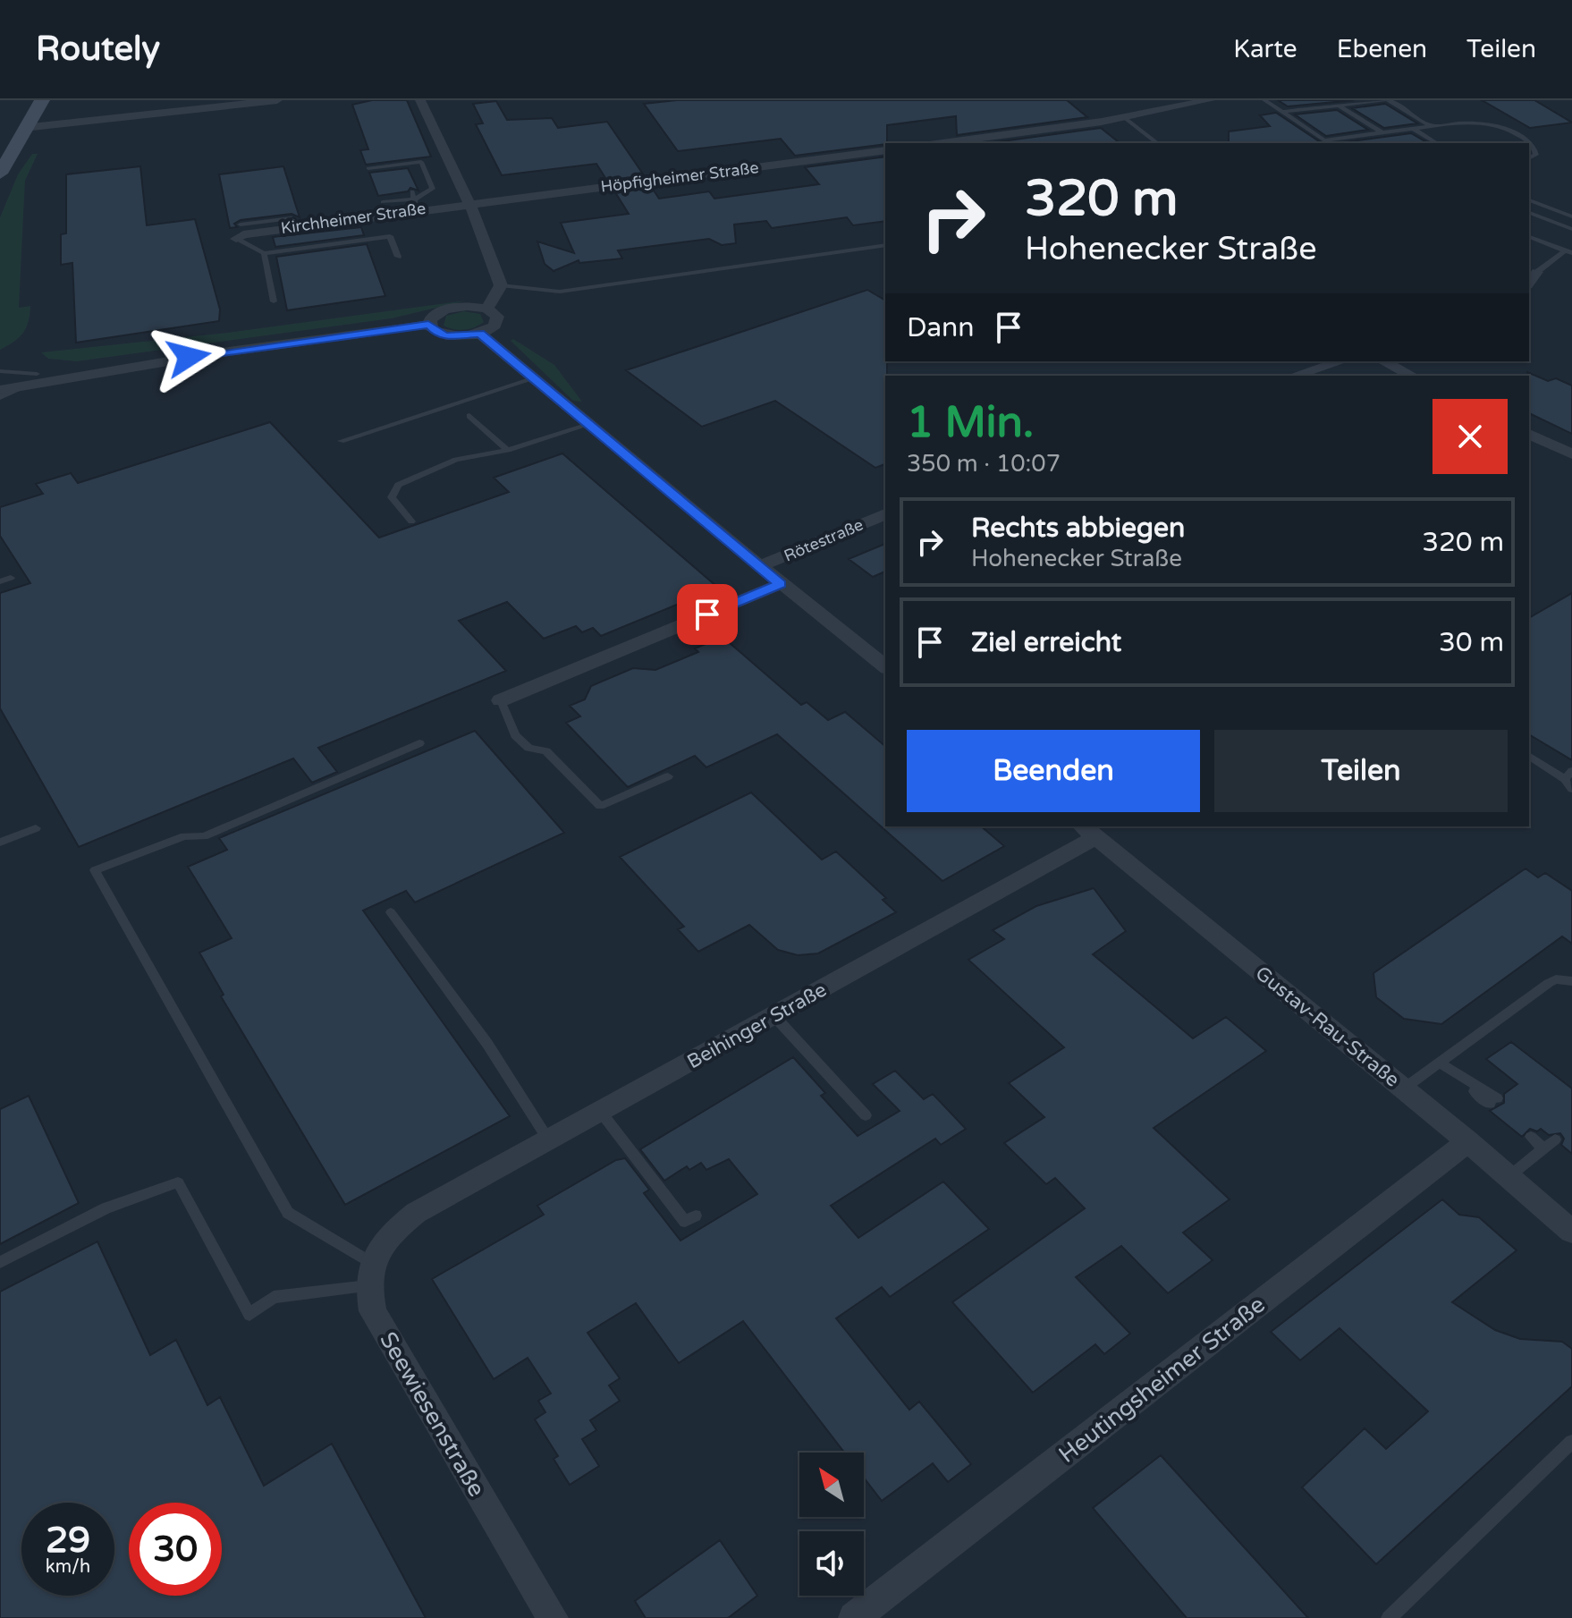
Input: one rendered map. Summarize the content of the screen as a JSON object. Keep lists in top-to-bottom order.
{
  "streets": {
    "street": [
      "Höpfigheimer Straße",
      "Kirchheimer Straße",
      "Rötestraße",
      "Beihinger Straße",
      "Gustav-Rau-Straße",
      "Heutingsheimer Straße",
      "Seewiesenstraße"
    ]
  },
  "crossings": [
    ["Höpfigheimer Straße", "Kirchheimer Straße"],
    ["Beihinger Straße", "Gustav-Rau-Straße"],
    ["Beihinger Straße", "Seewiesenstraße"],
    ["Gustav-Rau-Straße", "Heutingsheimer Straße"]
  ],
  "north": "top left",
  "page": {
    "header": "Routely",
    "nav": ["Karte", "Ebenen", "Teilen"],
    "turn": ["320 m", "Hohenecker Straße"],
    "then": "Dann",
    "heading": ["1 Min.", "350 m · 10:07"],
    "list": [
      {
        "name": "Rechts abbiegen",
        "note": "Hohenecker Straße",
        "value": "320 m"
      },
      {
        "name": "Ziel erreicht",
        "value": "30 m"
      }
    ],
    "buttons": ["Beenden", "Teilen"],
    "speed": "29 km/h",
    "limit": "30"
  }
}
